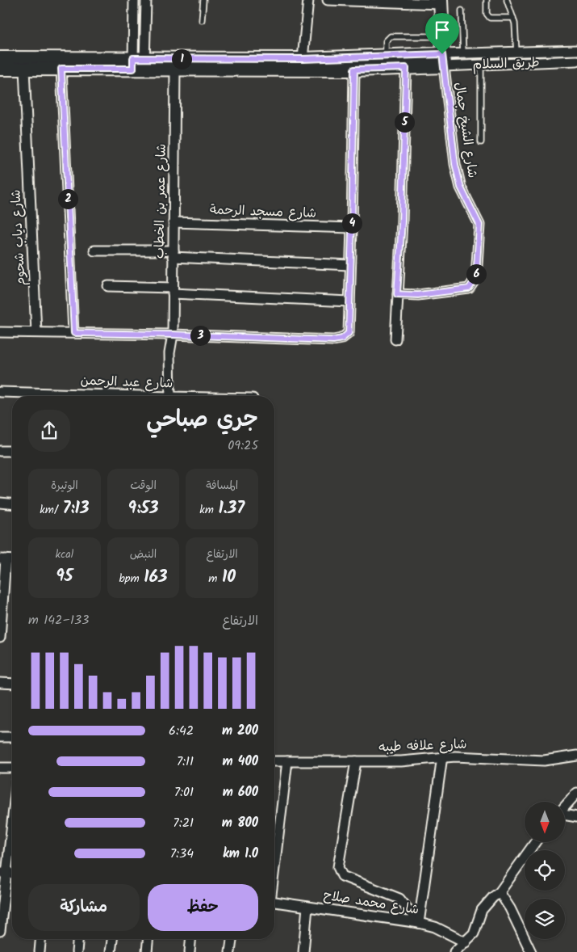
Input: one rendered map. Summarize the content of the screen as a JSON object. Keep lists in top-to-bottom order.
{
  "streets": {
    "main road": ["طريق السلام"],
    "street": [
      "شارع الشيخ جمال",
      "شارع عمر بن الخطاب",
      "شارع مسجد الرحمة",
      "شارع دياب شحوم",
      "شارع عبد الرحمن",
      "شارع علافه طيبه",
      "شارع محمد صلاح"
    ]
  },
  "crossings": [
    ["طريق السلام", "شارع الشيخ جمال"],
    ["طريق السلام", "شارع عمر بن الخطاب"],
    ["طريق السلام", "شارع دياب شحوم"],
    ["شارع عمر بن الخطاب", "شارع مسجد الرحمة"]
  ],
  "north": "bottom",
  "page": {
    "pins": [
      "1",
      "5",
      "2",
      "4",
      "6",
      "3"
    ],
    "heading": ["جري صباحي", "09:25"],
    "stats": [
      ["المسافة", "1.37 km"],
      ["الوقت", "9:53"],
      ["الوتيرة", "7:13 /km"],
      ["الارتفاع", "10 m"],
      ["النبض", "163 bpm"],
      ["kcal", "95"]
    ],
    "chart": ["الارتفاع", "133–142 m"],
    "list": [
      {
        "name": "200 m",
        "note": "6:42"
      },
      {
        "name": "400 m",
        "note": "7:11"
      },
      {
        "name": "600 m",
        "note": "7:01"
      },
      {
        "name": "800 m",
        "note": "7:21"
      },
      {
        "name": "1.0 km",
        "note": "7:34"
      }
    ],
    "buttons": ["حفظ", "مشاركة"]
  }
}
